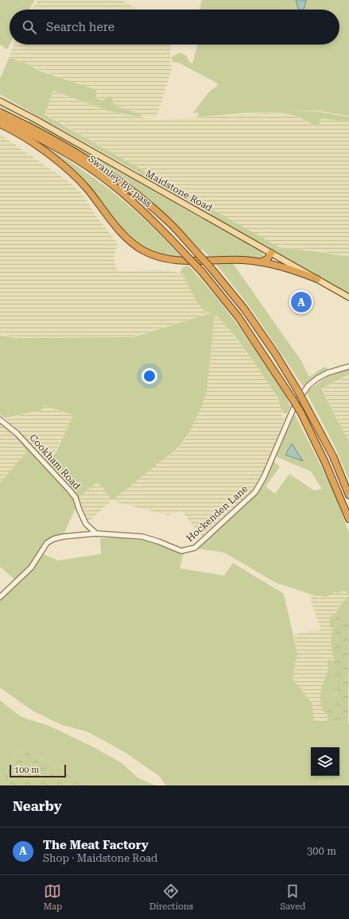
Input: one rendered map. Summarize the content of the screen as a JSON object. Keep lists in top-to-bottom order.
{
  "streets": {
    "highway": ["Swanley By-pass"],
    "main road": ["Maidstone Road"],
    "street": ["Cookham Road", "Hockenden Lane"]
  },
  "crossings": [
    ["Cookham Road", "Hockenden Lane"]
  ],
  "scale_bar": "100 m",
  "page": {
    "search": "Search here",
    "pins": "A",
    "scale": "100 m",
    "heading": "Nearby",
    "list": [
      {
        "mark": "A",
        "name": "The Meat Factory",
        "note": "Shop · Maidstone Road",
        "value": "300 m"
      }
    ],
    "nav": ["Map", "Directions", "Saved"]
  }
}
